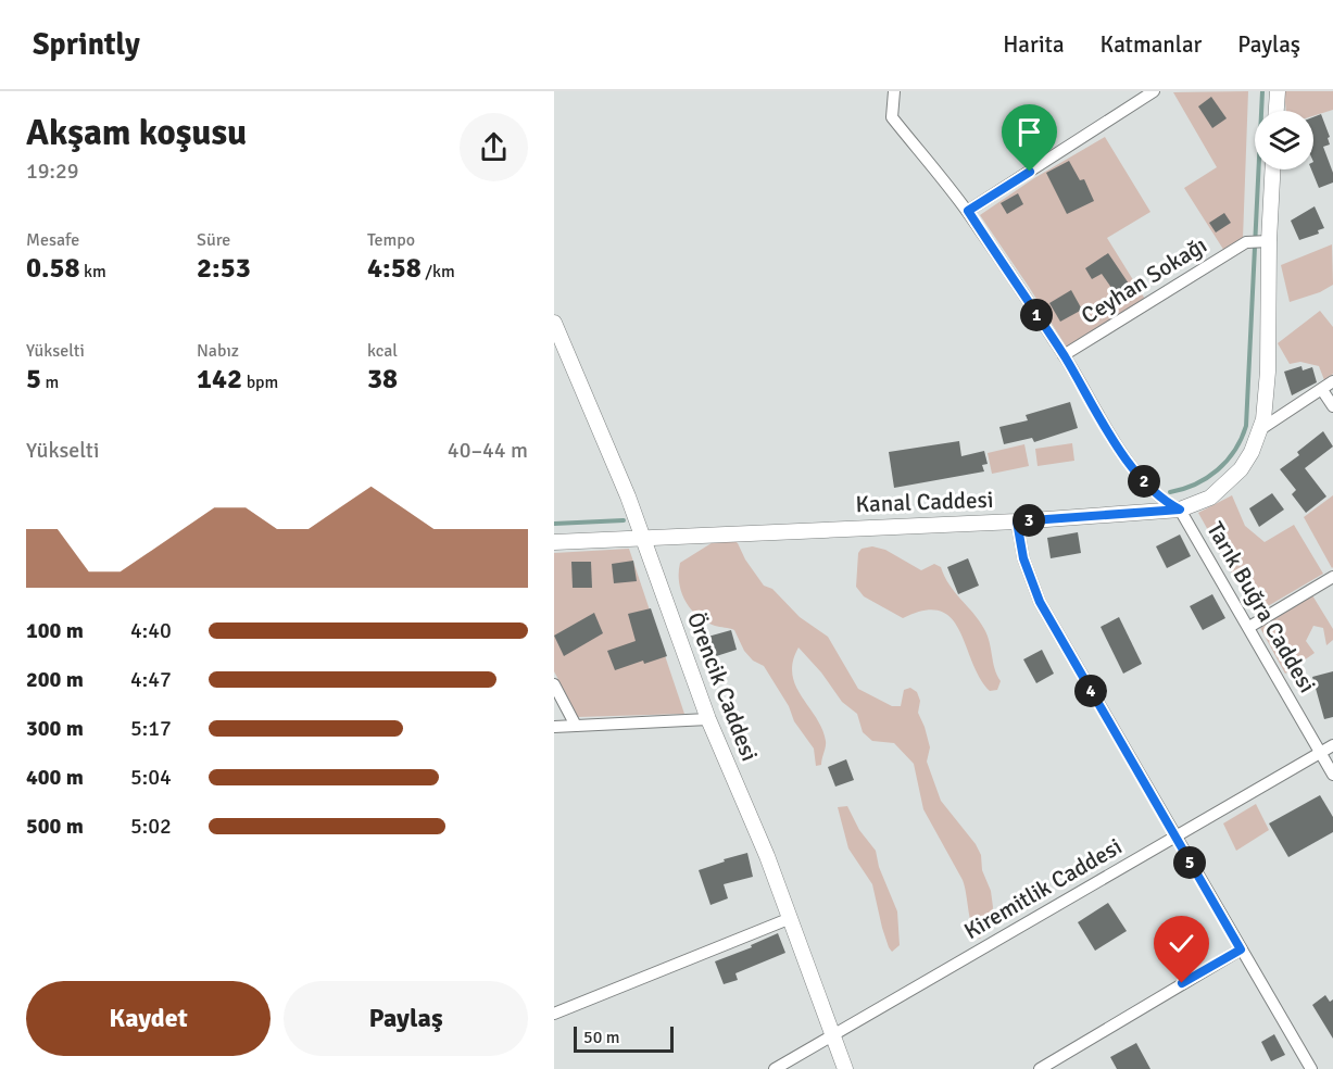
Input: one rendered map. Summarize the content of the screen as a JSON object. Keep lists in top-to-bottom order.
{
  "streets": {
    "street": [
      "Ceyhan Sokağı",
      "Kanal Caddesi",
      "Tarık Buğra Caddesi",
      "Örencik Caddesi",
      "Kiremitlik Caddesi"
    ]
  },
  "crossings": [
    ["Ceyhan Sokağı", "Kanal Caddesi"],
    ["Ceyhan Sokağı", "Tarık Buğra Caddesi"],
    ["Kanal Caddesi", "Tarık Buğra Caddesi"],
    ["Kanal Caddesi", "Örencik Caddesi"],
    ["Tarık Buğra Caddesi", "Kiremitlik Caddesi"],
    ["Örencik Caddesi", "Kiremitlik Caddesi"]
  ],
  "scale_bar": "50 m",
  "page": {
    "header": "Sprintly",
    "nav": ["Harita", "Katmanlar", "Paylaş"],
    "heading": ["Akşam koşusu", "19:29"],
    "stats": [
      ["Mesafe", "0.58 km"],
      ["Süre", "2:53"],
      ["Tempo", "4:58 /km"],
      ["Yükselti", "5 m"],
      ["Nabız", "142 bpm"],
      ["kcal", "38"]
    ],
    "pins": [
      "1",
      "2",
      "3",
      "4",
      "5"
    ],
    "chart": ["Yükselti", "40–44 m"],
    "list": [
      {
        "name": "100 m",
        "note": "4:40"
      },
      {
        "name": "200 m",
        "note": "4:47"
      },
      {
        "name": "300 m",
        "note": "5:17"
      },
      {
        "name": "400 m",
        "note": "5:04"
      },
      {
        "name": "500 m",
        "note": "5:02"
      }
    ],
    "buttons": ["Kaydet", "Paylaş"],
    "scale": "50 m"
  }
}
